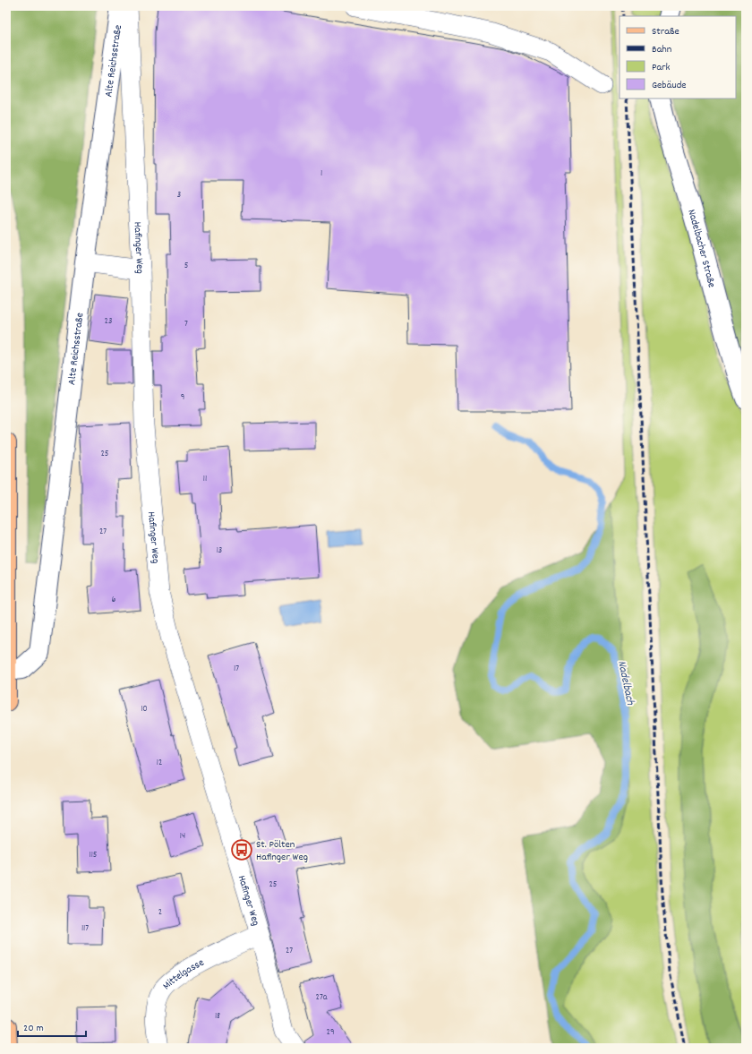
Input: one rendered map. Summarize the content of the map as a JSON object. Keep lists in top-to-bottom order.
{
  "streets": {
    "street": [
      "Alte Reichsstraße",
      "Hafinger Weg",
      "Nadelbacher Straße",
      "Mittelgasse"
    ]
  },
  "crossings": [
    ["Hafinger Weg", "Mittelgasse"]
  ],
  "water": ["Nadelbach"],
  "places": {
    "bus stop": ["St. Pölten Hafinger Weg"]
  },
  "house_numbers": [
    "1",
    "3",
    "5",
    "23",
    "7",
    "9",
    "25",
    "11",
    "27",
    "13",
    "6",
    "17",
    "10",
    "12",
    "14",
    "115",
    "25",
    "2",
    "117",
    "27",
    "27a",
    "18",
    "29"
  ],
  "legend": [
    "Straße",
    "Bahn",
    "Park",
    "Gebäude"
  ],
  "scale_bar": "20 m"
}
